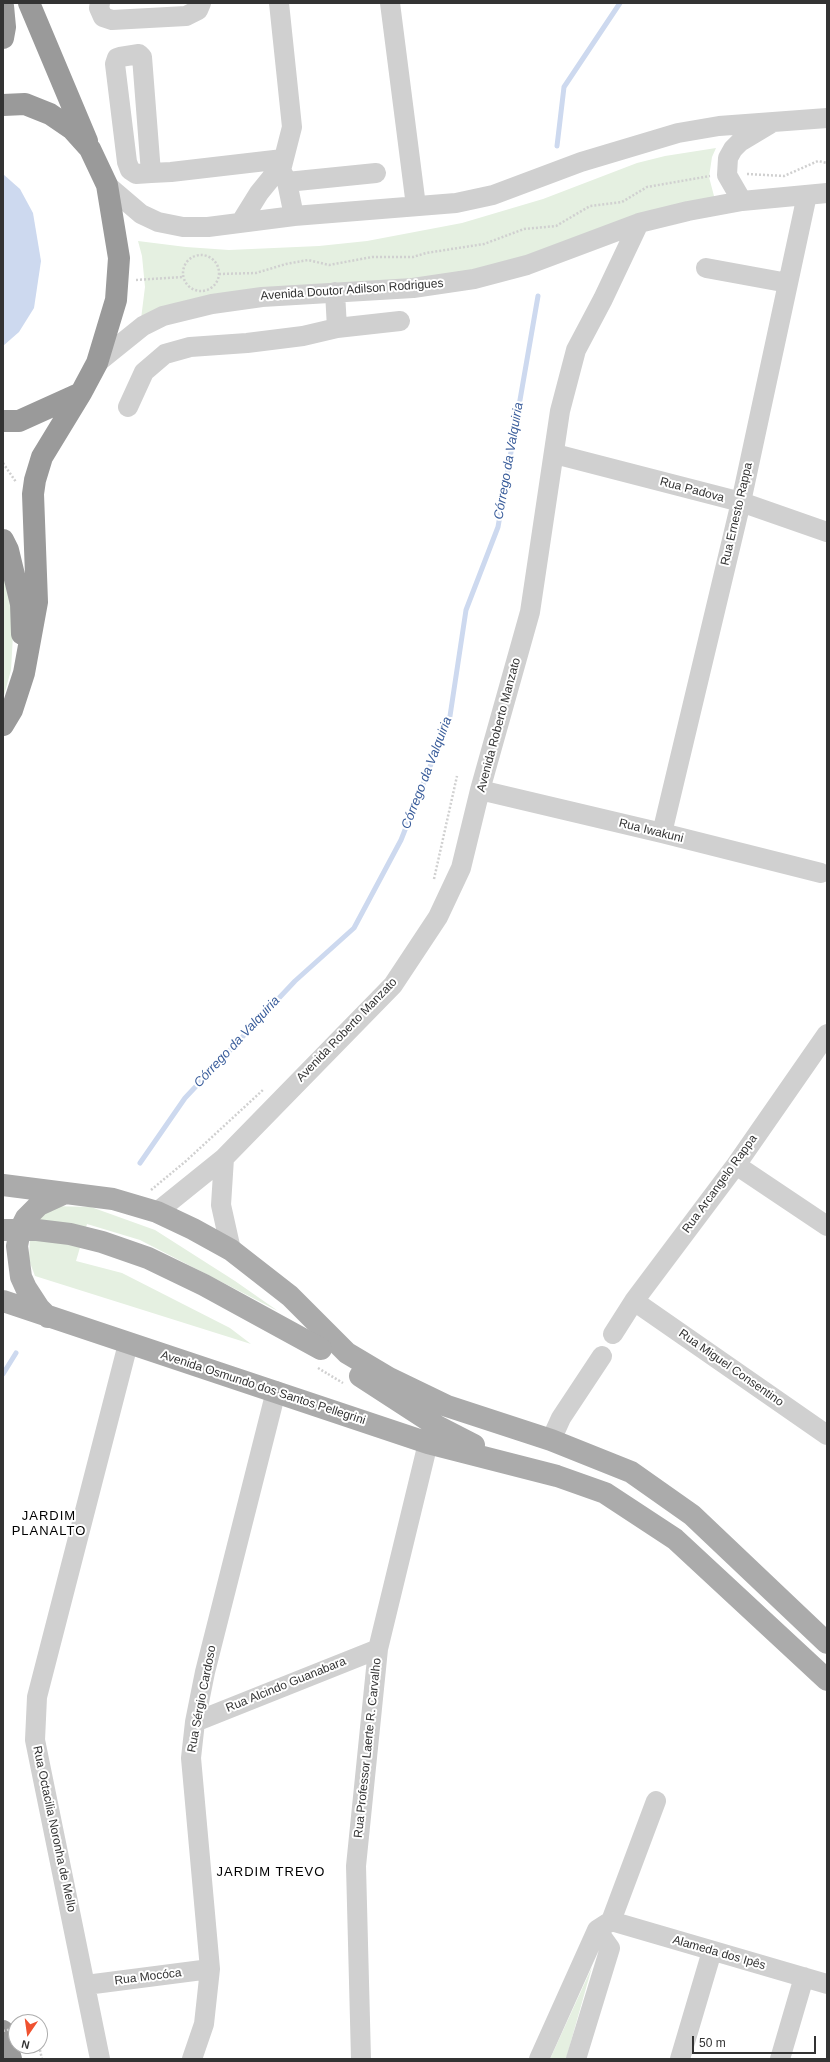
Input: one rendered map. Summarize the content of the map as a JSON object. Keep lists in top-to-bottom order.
{
  "streets": {
    "main road": ["Avenida Osmundo dos Santos Pellegrini"],
    "street": [
      "Avenida Doutor Adilson Rodrigues",
      "Rua Padova",
      "Rua Ernesto Rappa",
      "Avenida Roberto Manzato",
      "Rua Iwakuni",
      "Rua Arcangelo Rappa",
      "Rua Miguel Consentino",
      "Rua Alcindo Guanabara",
      "Rua Sérgio Cardoso",
      "Rua Professor Laerte R. Carvalho",
      "Rua Octacilia Noronha de Mello",
      "Alameda dos Ipês",
      "Rua Mocóca"
    ]
  },
  "crossings": [
    ["Avenida Doutor Adilson Rodrigues", "Rua Ernesto Rappa"],
    ["Avenida Doutor Adilson Rodrigues", "Avenida Roberto Manzato"],
    ["Rua Padova", "Rua Ernesto Rappa"],
    ["Rua Padova", "Avenida Roberto Manzato"],
    ["Rua Ernesto Rappa", "Rua Iwakuni"],
    ["Avenida Roberto Manzato", "Rua Iwakuni"],
    ["Rua Arcangelo Rappa", "Rua Miguel Consentino"],
    ["Avenida Osmundo dos Santos Pellegrini", "Rua Sérgio Cardoso"],
    ["Avenida Osmundo dos Santos Pellegrini", "Rua Professor Laerte R. Carvalho"],
    ["Avenida Osmundo dos Santos Pellegrini", "Rua Octacilia Noronha de Mello"],
    ["Rua Alcindo Guanabara", "Rua Sérgio Cardoso"],
    ["Rua Alcindo Guanabara", "Rua Professor Laerte R. Carvalho"],
    ["Rua Sérgio Cardoso", "Rua Mocóca"],
    ["Rua Octacilia Noronha de Mello", "Rua Mocóca"]
  ],
  "districts": ["JARDIM PLANALTO", "JARDIM TREVO"],
  "water": ["Córrego da Valquiria"],
  "scale_bar": "50 m",
  "north": "bottom"
}
